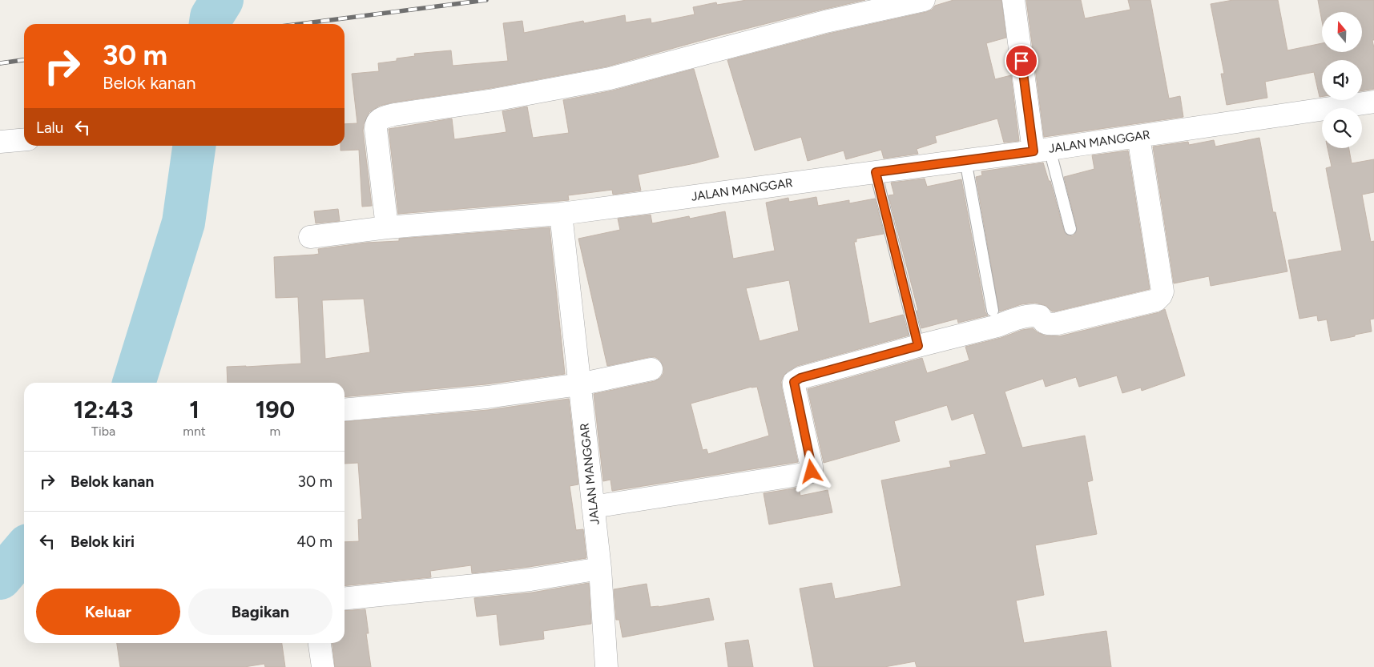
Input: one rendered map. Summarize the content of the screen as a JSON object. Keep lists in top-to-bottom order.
{
  "streets": {
    "street": ["JALAN MANGGAR"]
  },
  "north": "top",
  "page": {
    "turn": ["30 m", "Belok kanan"],
    "then": "Lalu",
    "eta": [
      "12:43",
      "Tiba",
      "1",
      "mnt",
      "190",
      "m"
    ],
    "list": [
      {
        "name": "Belok kanan",
        "value": "30 m"
      },
      {
        "name": "Belok kiri",
        "value": "40 m"
      }
    ],
    "buttons": ["Keluar", "Bagikan"]
  }
}
